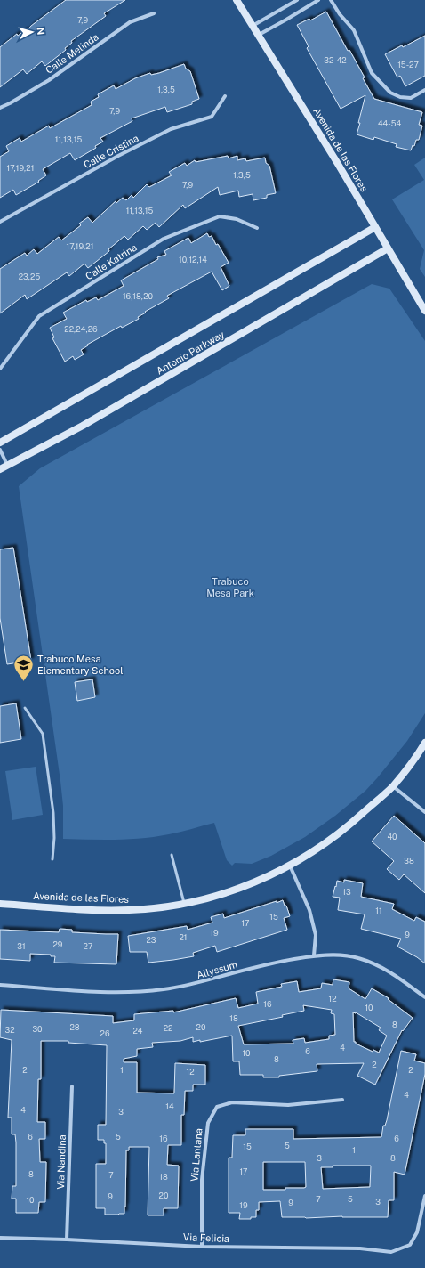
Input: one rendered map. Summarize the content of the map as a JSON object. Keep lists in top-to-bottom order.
{
  "streets": {
    "main road": ["Avenida de las Flores", "Antonio Parkway"],
    "street": [
      "Calle Melinda",
      "Calle Cristina",
      "Calle Katrina",
      "Allyssum",
      "Via Lantana",
      "Via Nandina",
      "Via Felicia"
    ]
  },
  "crossings": [
    ["Avenida de las Flores", "Antonio Parkway"],
    ["Via Lantana", "Via Felicia"],
    ["Via Nandina", "Via Felicia"]
  ],
  "parks": ["Trabuco Mesa Park"],
  "places": {
    "school or university": ["Trabuco Mesa Elementary School"]
  },
  "house_numbers": [
    "7,9",
    "32-42",
    "15-27",
    "1,3,5",
    "7,9",
    "44-54",
    "11,13,15",
    "17,19,21",
    "1,3,5",
    "7,9",
    "11,13,15",
    "17,19,21",
    "10,12,14",
    "23,25",
    "16,18,20",
    "22,24,26",
    "40",
    "38",
    "13",
    "11",
    "15",
    "17",
    "19",
    "9",
    "21",
    "23",
    "29",
    "31",
    "27",
    "12",
    "16",
    "10",
    "18",
    "8",
    "28",
    "20",
    "22",
    "30",
    "32",
    "24",
    "26",
    "4",
    "6",
    "10",
    "8",
    "2",
    "2",
    "1",
    "2",
    "12",
    "4",
    "14",
    "4",
    "3",
    "6",
    "5",
    "16",
    "6",
    "5",
    "15",
    "1",
    "3",
    "8",
    "17",
    "8",
    "7",
    "18",
    "20",
    "9",
    "7",
    "5",
    "10",
    "3",
    "9",
    "19"
  ],
  "north": "right"
}
